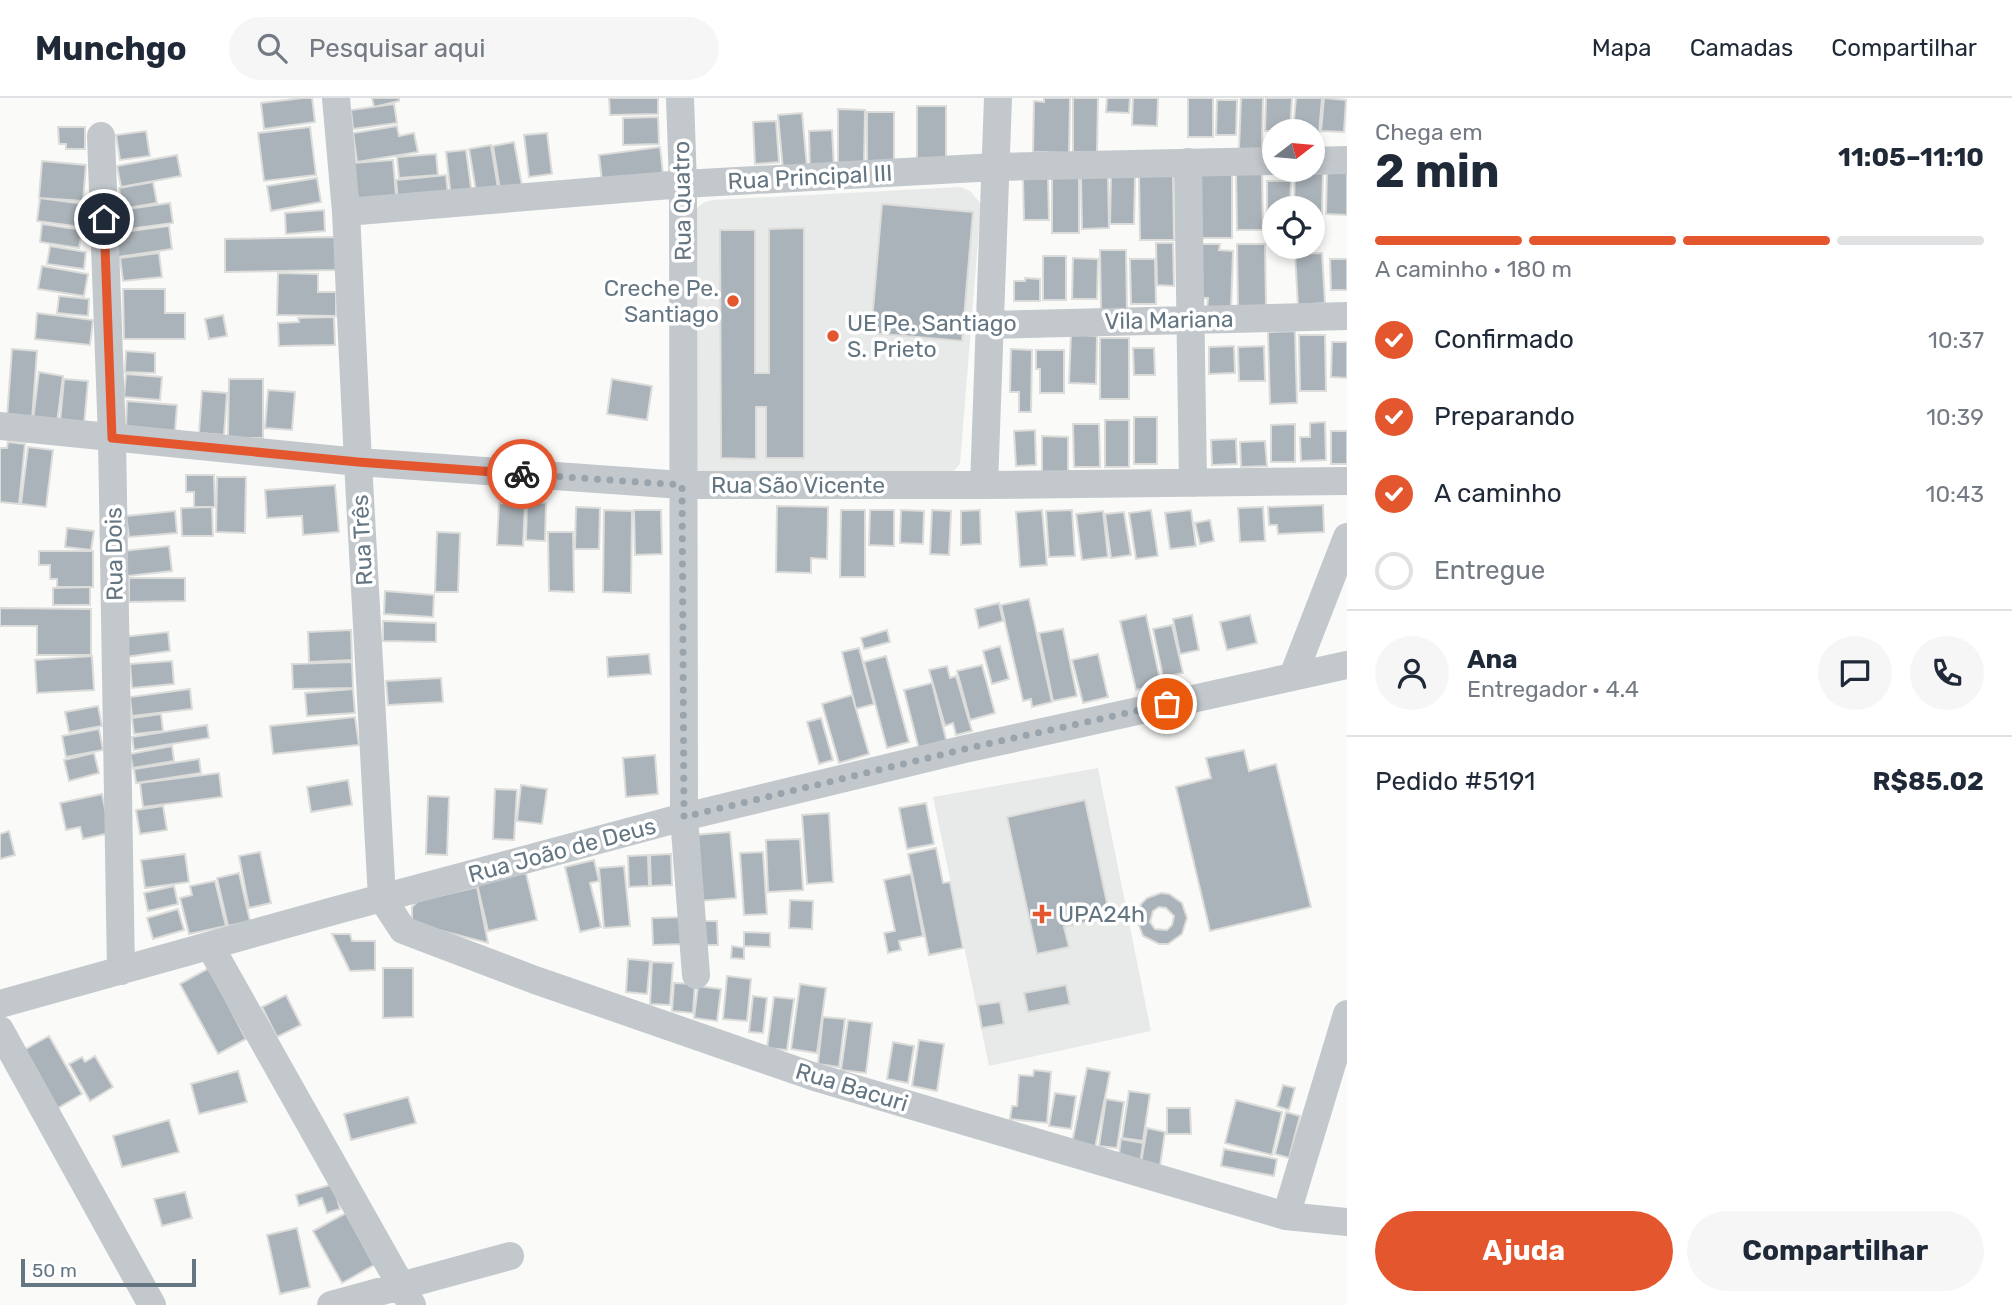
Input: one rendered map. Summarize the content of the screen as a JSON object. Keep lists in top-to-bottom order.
{
  "streets": {
    "street": [
      "Rua Principal III",
      "Rua Quatro",
      "Vila Mariana",
      "Rua São Vicente",
      "Rua Três",
      "Rua Dois",
      "Rua João de Deus",
      "Rua Bacuri"
    ]
  },
  "crossings": [
    ["Rua Principal III", "Rua Quatro"],
    ["Rua Principal III", "Rua Três"],
    ["Rua Quatro", "Rua São Vicente"],
    ["Rua Quatro", "Rua João de Deus"],
    ["Rua São Vicente", "Rua Três"],
    ["Rua São Vicente", "Rua Dois"],
    ["Rua Três", "Rua João de Deus"],
    ["Rua Três", "Rua Bacuri"],
    ["Rua Dois", "Rua João de Deus"],
    ["Rua João de Deus", "Rua Bacuri"]
  ],
  "places": {
    "other": ["Creche Pe. Santiago", "UE Pe. Santiago S. Prieto"],
    "health": ["UPA24h"]
  },
  "scale_bar": "50 m",
  "north": "right",
  "page": {
    "header": "Munchgo",
    "search": "Pesquisar aqui",
    "nav": ["Mapa", "Camadas", "Compartilhar"],
    "heading": ["2 min", "Chega em", "11:05–11:10"],
    "panel": [
      "Ana",
      "Entregador · 4.4",
      "Pedido #5191",
      "R$85.02"
    ],
    "bar": "A caminho · 180 m",
    "list": [
      ["Confirmado", "10:37"],
      ["Preparando", "10:39"],
      ["A caminho", "10:43"],
      "Entregue"
    ],
    "buttons": ["Ajuda", "Compartilhar"],
    "scale": "50 m"
  }
}
